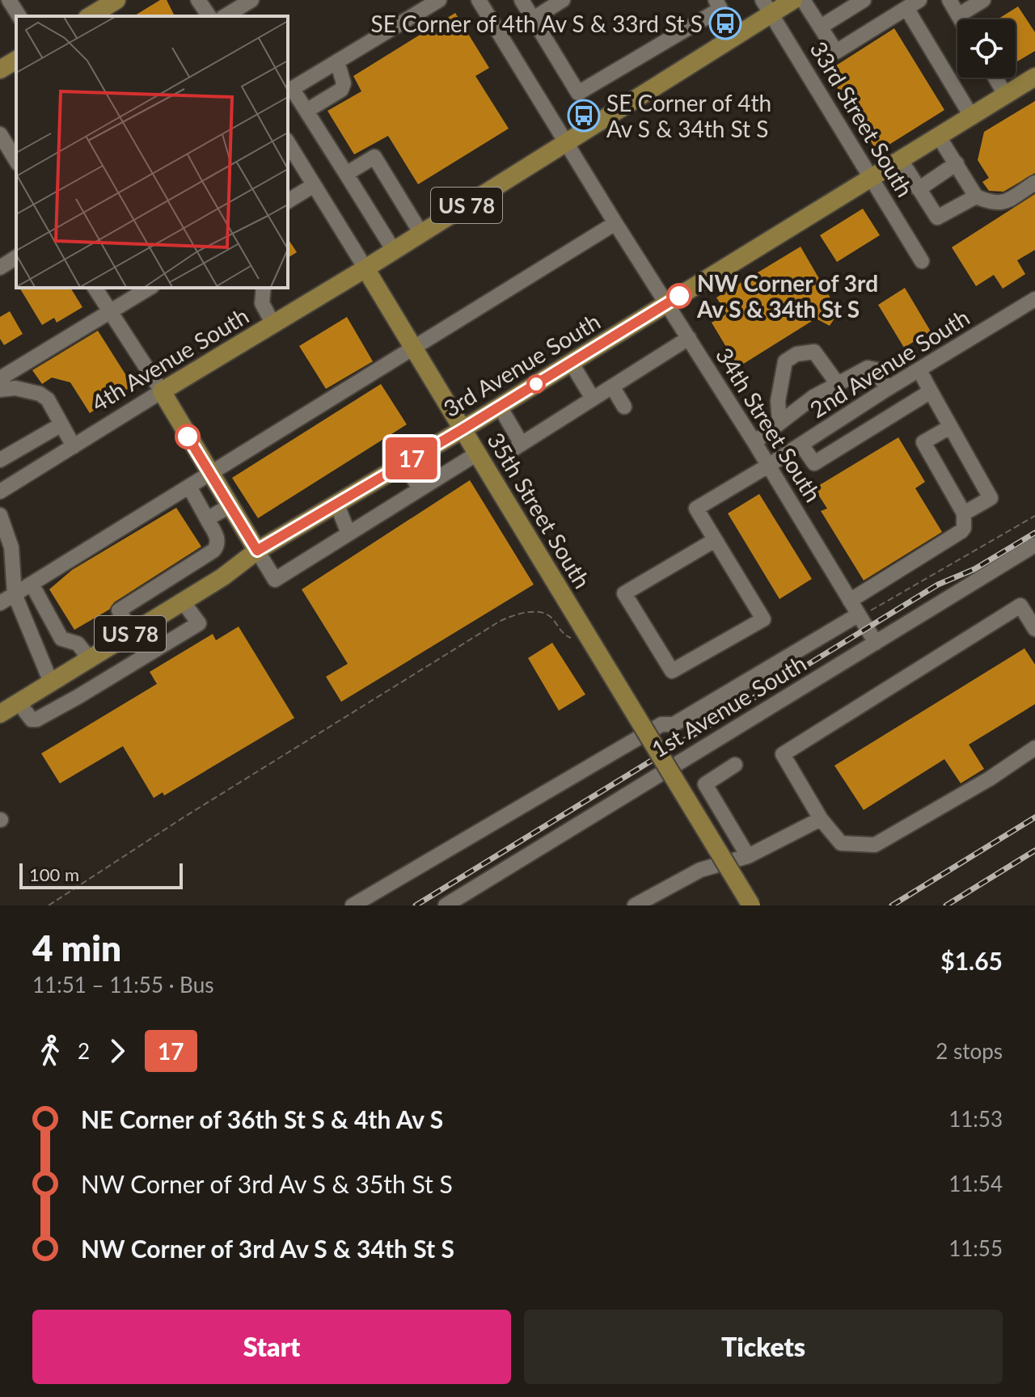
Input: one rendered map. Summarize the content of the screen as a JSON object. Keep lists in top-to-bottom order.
{
  "streets": {
    "main road": [
      "US 78",
      "4th Avenue South",
      "3rd Avenue South",
      "35th Street South"
    ],
    "street": [
      "33rd Street South",
      "2nd Avenue South",
      "34th Street South",
      "1st Avenue South"
    ]
  },
  "crossings": [
    ["33rd Street South", "4th Avenue South"],
    ["33rd Street South", "3rd Avenue South"],
    ["4th Avenue South", "34th Street South"],
    ["4th Avenue South", "35th Street South"],
    ["2nd Avenue South", "34th Street South"],
    ["3rd Avenue South", "34th Street South"],
    ["3rd Avenue South", "35th Street South"],
    ["34th Street South", "1st Avenue South"]
  ],
  "places": {
    "bus stop": ["SE Corner of 4th Av S & 33rd St S", "SE Corner of 4th Av S & 34th St S"],
    "other": ["NW Corner of 3rd Av S & 34th St S"]
  },
  "lines": ["bus line 17"],
  "scale_bar": "100 m",
  "page": {
    "on_map": "17",
    "scale": "100 m",
    "heading": ["4 min", "11:51 – 11:55 · Bus", "$1.65"],
    "legs": ["2", "17", "2 stops"],
    "list": [
      {
        "name": "NE Corner of 36th St S & 4th Av S",
        "value": "11:53"
      },
      {
        "name": "NW Corner of 3rd Av S & 35th St S",
        "value": "11:54"
      },
      {
        "name": "NW Corner of 3rd Av S & 34th St S",
        "value": "11:55"
      }
    ],
    "buttons": ["Start", "Tickets"]
  }
}
